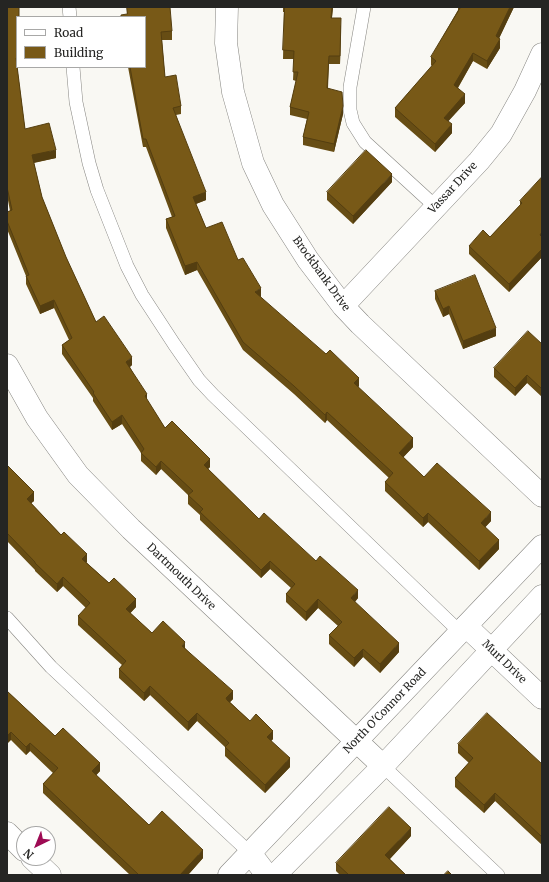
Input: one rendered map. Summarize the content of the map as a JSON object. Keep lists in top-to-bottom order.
{
  "streets": {
    "street": [
      "Vassar Drive",
      "Brockbank Drive",
      "Dartmouth Drive",
      "Murl Drive",
      "North O'Connor Road"
    ]
  },
  "crossings": [
    ["Vassar Drive", "Brockbank Drive"],
    ["Dartmouth Drive", "North O'Connor Road"],
    ["Murl Drive", "North O'Connor Road"]
  ],
  "legend": ["Road", "Building"],
  "north": "bottom left"
}
